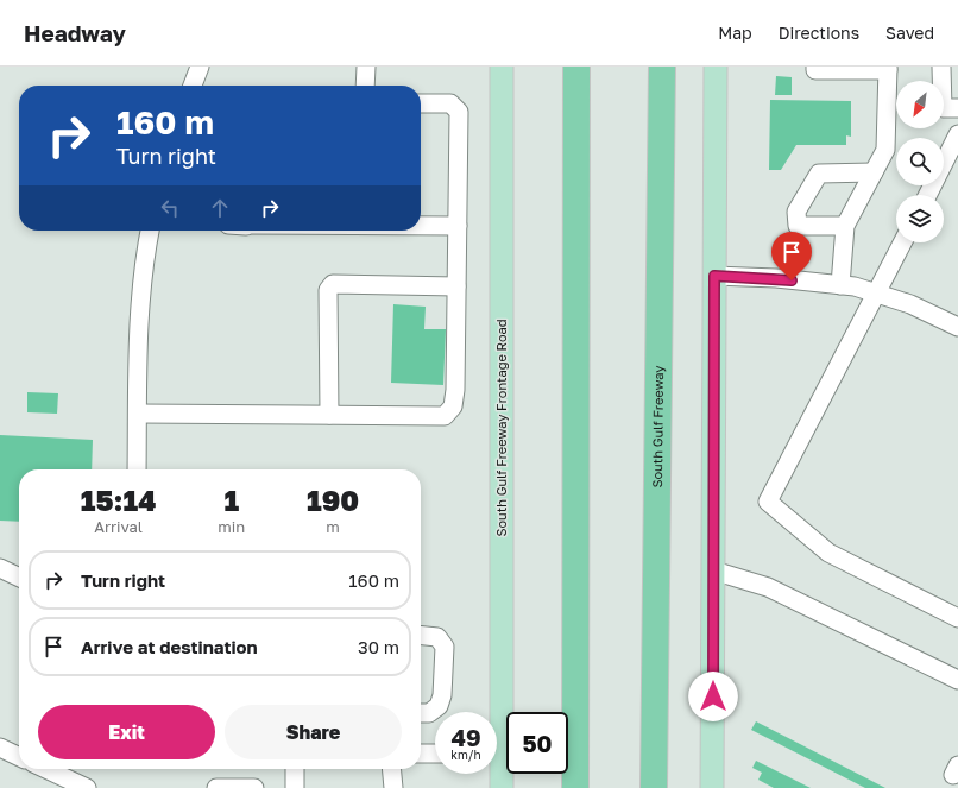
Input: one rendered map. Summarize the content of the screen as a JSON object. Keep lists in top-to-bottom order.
{
  "streets": {
    "highway": ["South Gulf Freeway"],
    "main road": ["South Gulf Freeway Frontage Road"]
  },
  "north": "bottom left",
  "page": {
    "header": "Headway",
    "nav": ["Map", "Directions", "Saved"],
    "turn": ["160 m", "Turn right"],
    "eta": [
      "15:14",
      "Arrival",
      "1",
      "min",
      "190",
      "m"
    ],
    "list": [
      {
        "name": "Turn right",
        "value": "160 m"
      },
      {
        "name": "Arrive at destination",
        "value": "30 m"
      }
    ],
    "buttons": ["Exit", "Share"],
    "speed": "49 km/h",
    "limit": "50"
  }
}
